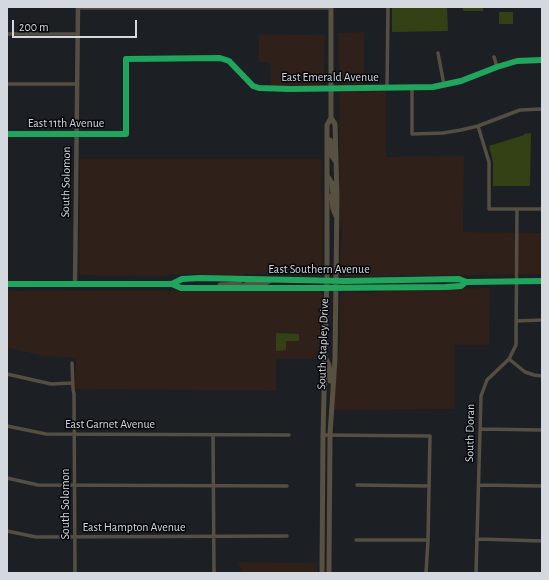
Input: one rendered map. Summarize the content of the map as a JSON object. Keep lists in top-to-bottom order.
{
  "streets": {
    "main road": ["East Southern Avenue", "South Stapley Drive"],
    "street": [
      "East Emerald Avenue",
      "East 11th Avenue",
      "South Solomon",
      "East Garnet Avenue",
      "South Doran",
      "East Hampton Avenue"
    ]
  },
  "crossings": [
    ["East Emerald Avenue", "East 11th Avenue"],
    ["East Emerald Avenue", "South Stapley Drive"],
    ["East 11th Avenue", "South Solomon"],
    ["South Solomon", "East Southern Avenue"],
    ["South Solomon", "East Garnet Avenue"],
    ["South Solomon", "East Hampton Avenue"],
    ["East Southern Avenue", "South Stapley Drive"],
    ["East Southern Avenue", "South Doran"]
  ],
  "scale_bar": "200 m"
}
